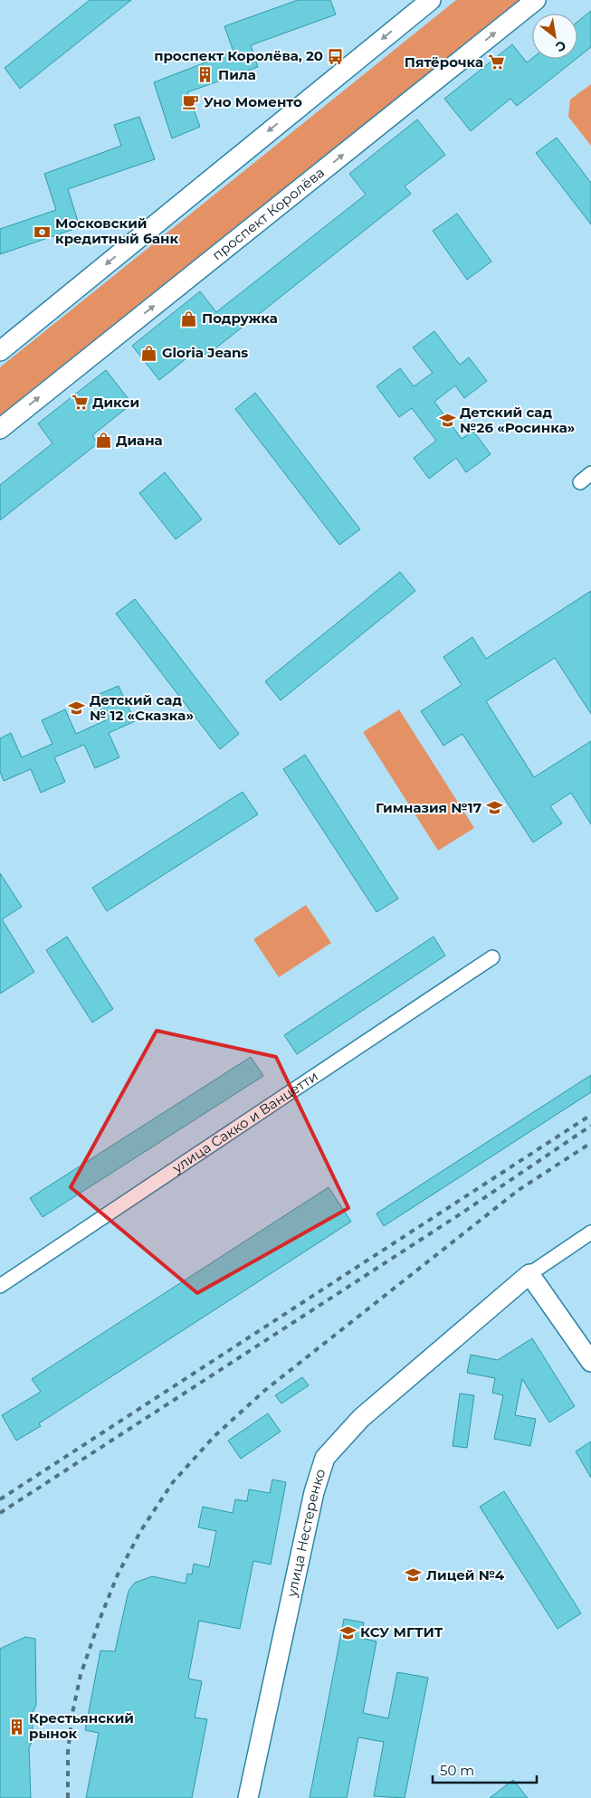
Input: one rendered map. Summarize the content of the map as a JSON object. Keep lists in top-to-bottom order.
{
  "streets": {
    "main road": ["проспект Королёва", "улица Нестеренко"],
    "street": ["улица Сакко и Ванцетти"]
  },
  "places": {
    "bus stop": ["проспект Королёва, 20"],
    "supermarket": ["Пятёрочка", "Дикси"],
    "building": ["Пила", "Крестьянский рынок"],
    "cafe": ["Уно Моменто"],
    "bank": ["Московский кредитный банк"],
    "shop": ["Подружка", "Gloria Jeans", "Диана"],
    "school or university": [
      "Детский сад №26 «Росинка»",
      "Детский сад № 12 «Сказка»",
      "Гимназия №17",
      "Лицей №4",
      "КСУ МГТИТ"
    ]
  },
  "scale_bar": "50 m",
  "north": "bottom right"
}
